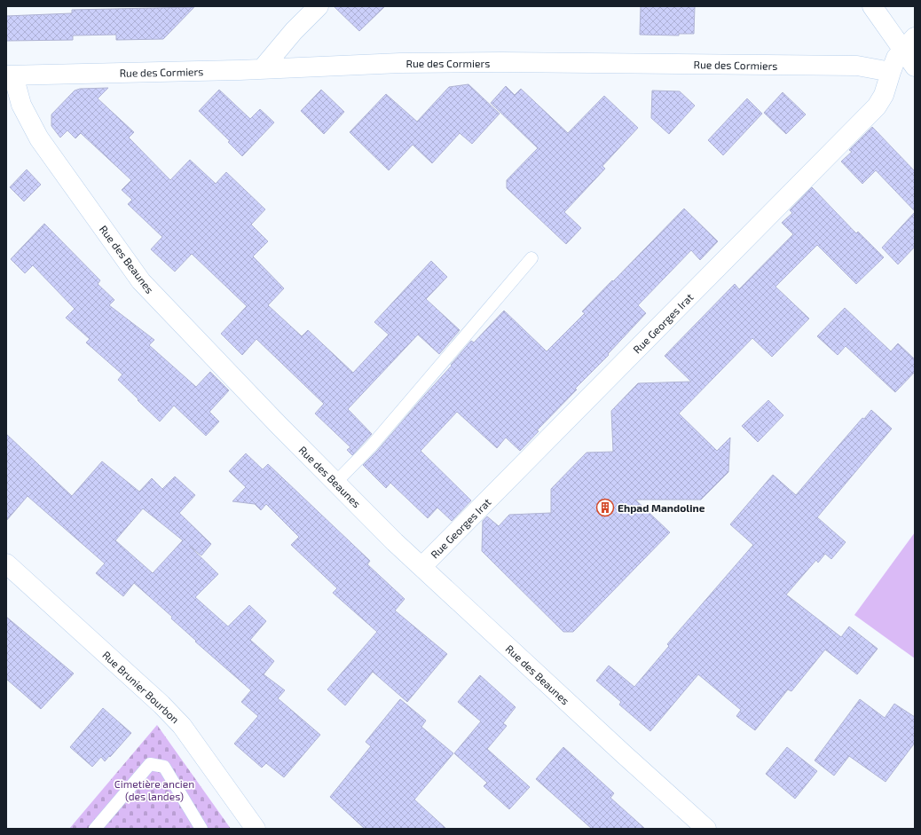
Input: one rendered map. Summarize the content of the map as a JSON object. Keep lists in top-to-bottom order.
{
  "streets": {
    "street": [
      "Rue des Cormiers",
      "Rue des Beaunes",
      "Rue Georges Irat",
      "Rue Brunier Bourbon"
    ]
  },
  "crossings": [
    ["Rue des Cormiers", "Rue des Beaunes"],
    ["Rue des Cormiers", "Rue Georges Irat"],
    ["Rue des Beaunes", "Rue Georges Irat"]
  ],
  "parks": ["Cimetière ancien (des landes)"],
  "places": {
    "building": ["Ehpad Mandoline"]
  }
}
